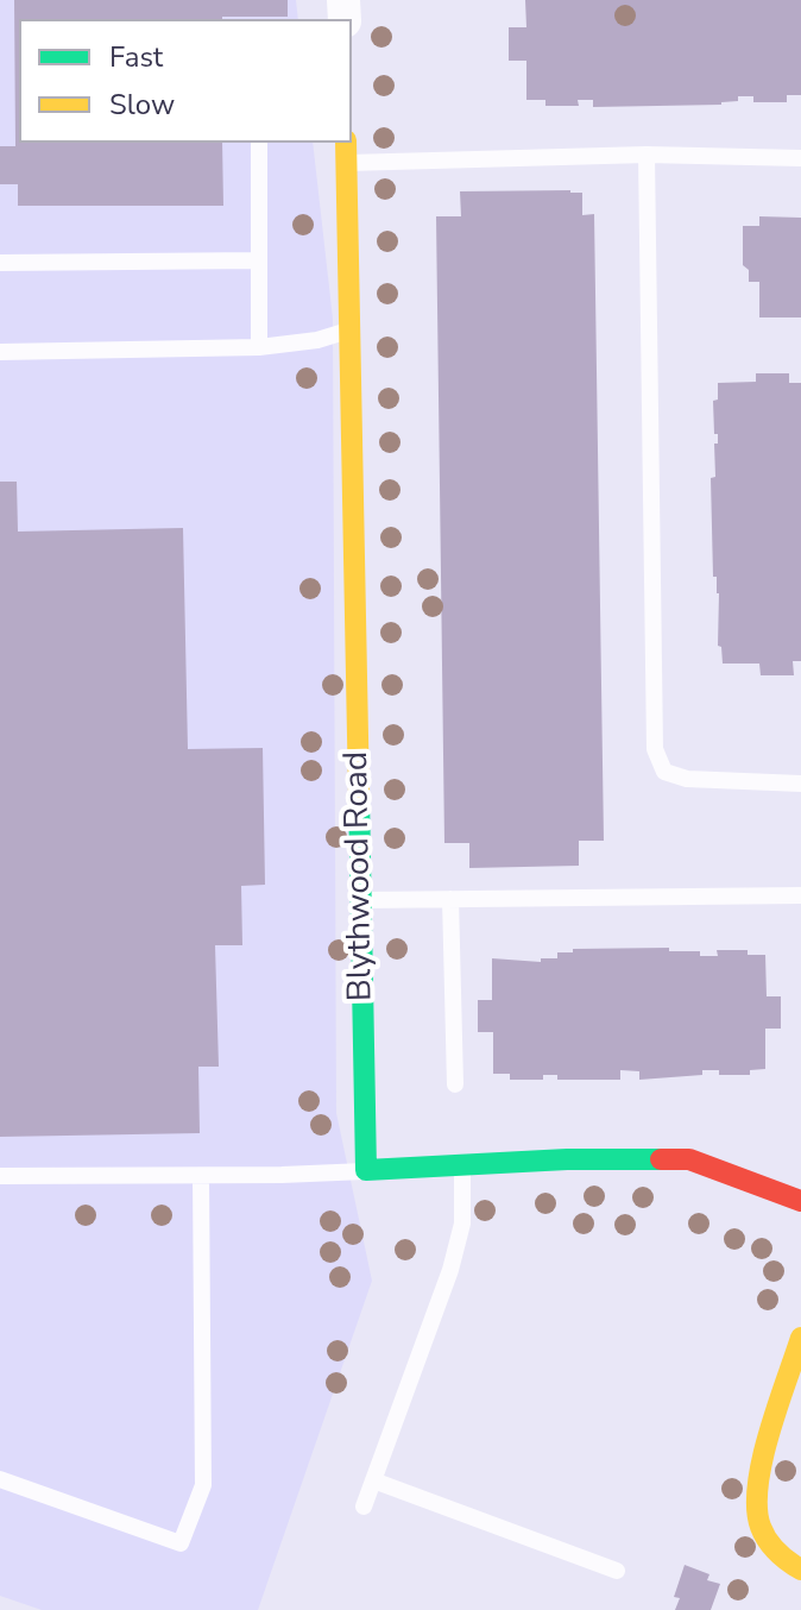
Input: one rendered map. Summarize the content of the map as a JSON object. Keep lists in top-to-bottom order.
{
  "streets": {
    "street": ["Blythwood Road"]
  },
  "legend": ["Fast", "Slow"]
}
